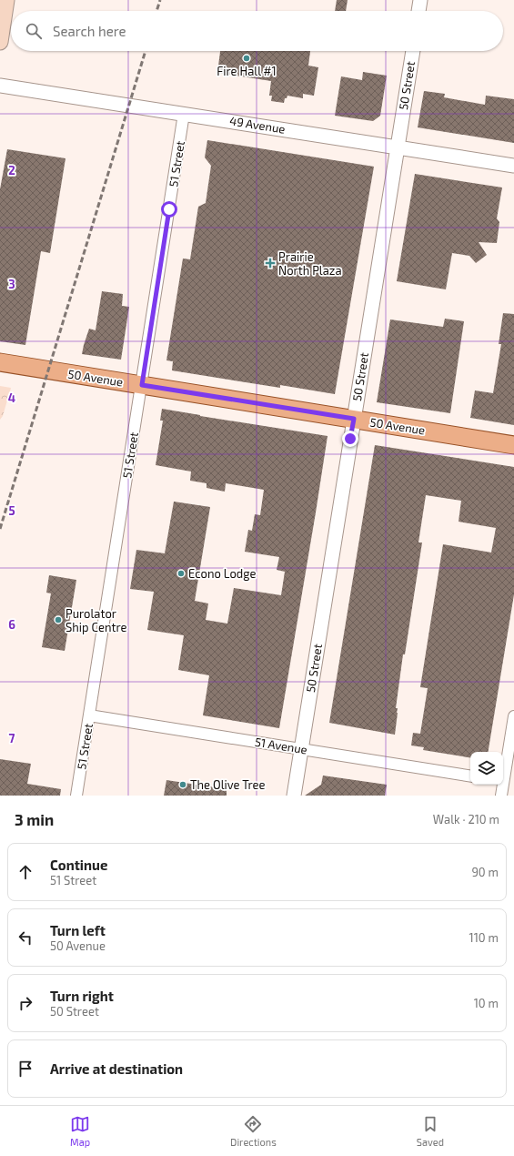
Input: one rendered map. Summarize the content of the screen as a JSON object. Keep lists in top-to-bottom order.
{
  "streets": {
    "main road": ["50 Avenue"],
    "street": [
      "50 Street",
      "49 Avenue",
      "51 Street",
      "51 Avenue"
    ]
  },
  "crossings": [
    ["50 Street", "49 Avenue"],
    ["50 Street", "50 Avenue"],
    ["50 Street", "51 Avenue"],
    ["49 Avenue", "51 Street"],
    ["51 Street", "50 Avenue"],
    ["51 Street", "51 Avenue"]
  ],
  "places": {
    "other": [
      "Fire Hall #1",
      "Econo Lodge",
      "Purolator Ship Centre",
      "The Olive Tree"
    ],
    "health": ["Prairie North Plaza"]
  },
  "page": {
    "search": "Search here",
    "heading": ["3 min", "Walk · 210 m"],
    "list": [
      ["Continue", "51 Street", "90 m"],
      ["Turn left", "50 Avenue", "110 m"],
      ["Turn right", "50 Street", "10 m"],
      "Arrive at destination"
    ],
    "nav": ["Map", "Directions", "Saved"]
  },
  "grid": {
    "rows": [
      "2",
      "3",
      "4",
      "5",
      "6",
      "7"
    ]
  }
}
